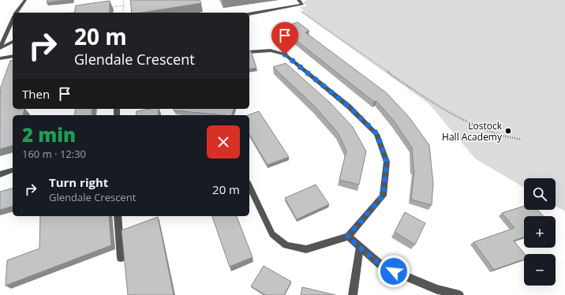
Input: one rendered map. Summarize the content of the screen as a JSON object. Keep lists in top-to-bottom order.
{
  "places": ["Lostock Hall Academy"],
  "page": {
    "turn": ["20 m", "Glendale Crescent"],
    "then": "Then",
    "heading": ["2 min", "160 m · 12:30"],
    "list": [
      {
        "name": "Turn right",
        "note": "Glendale Crescent",
        "value": "20 m"
      }
    ],
    "map_buttons": ["+", "−"]
  }
}
